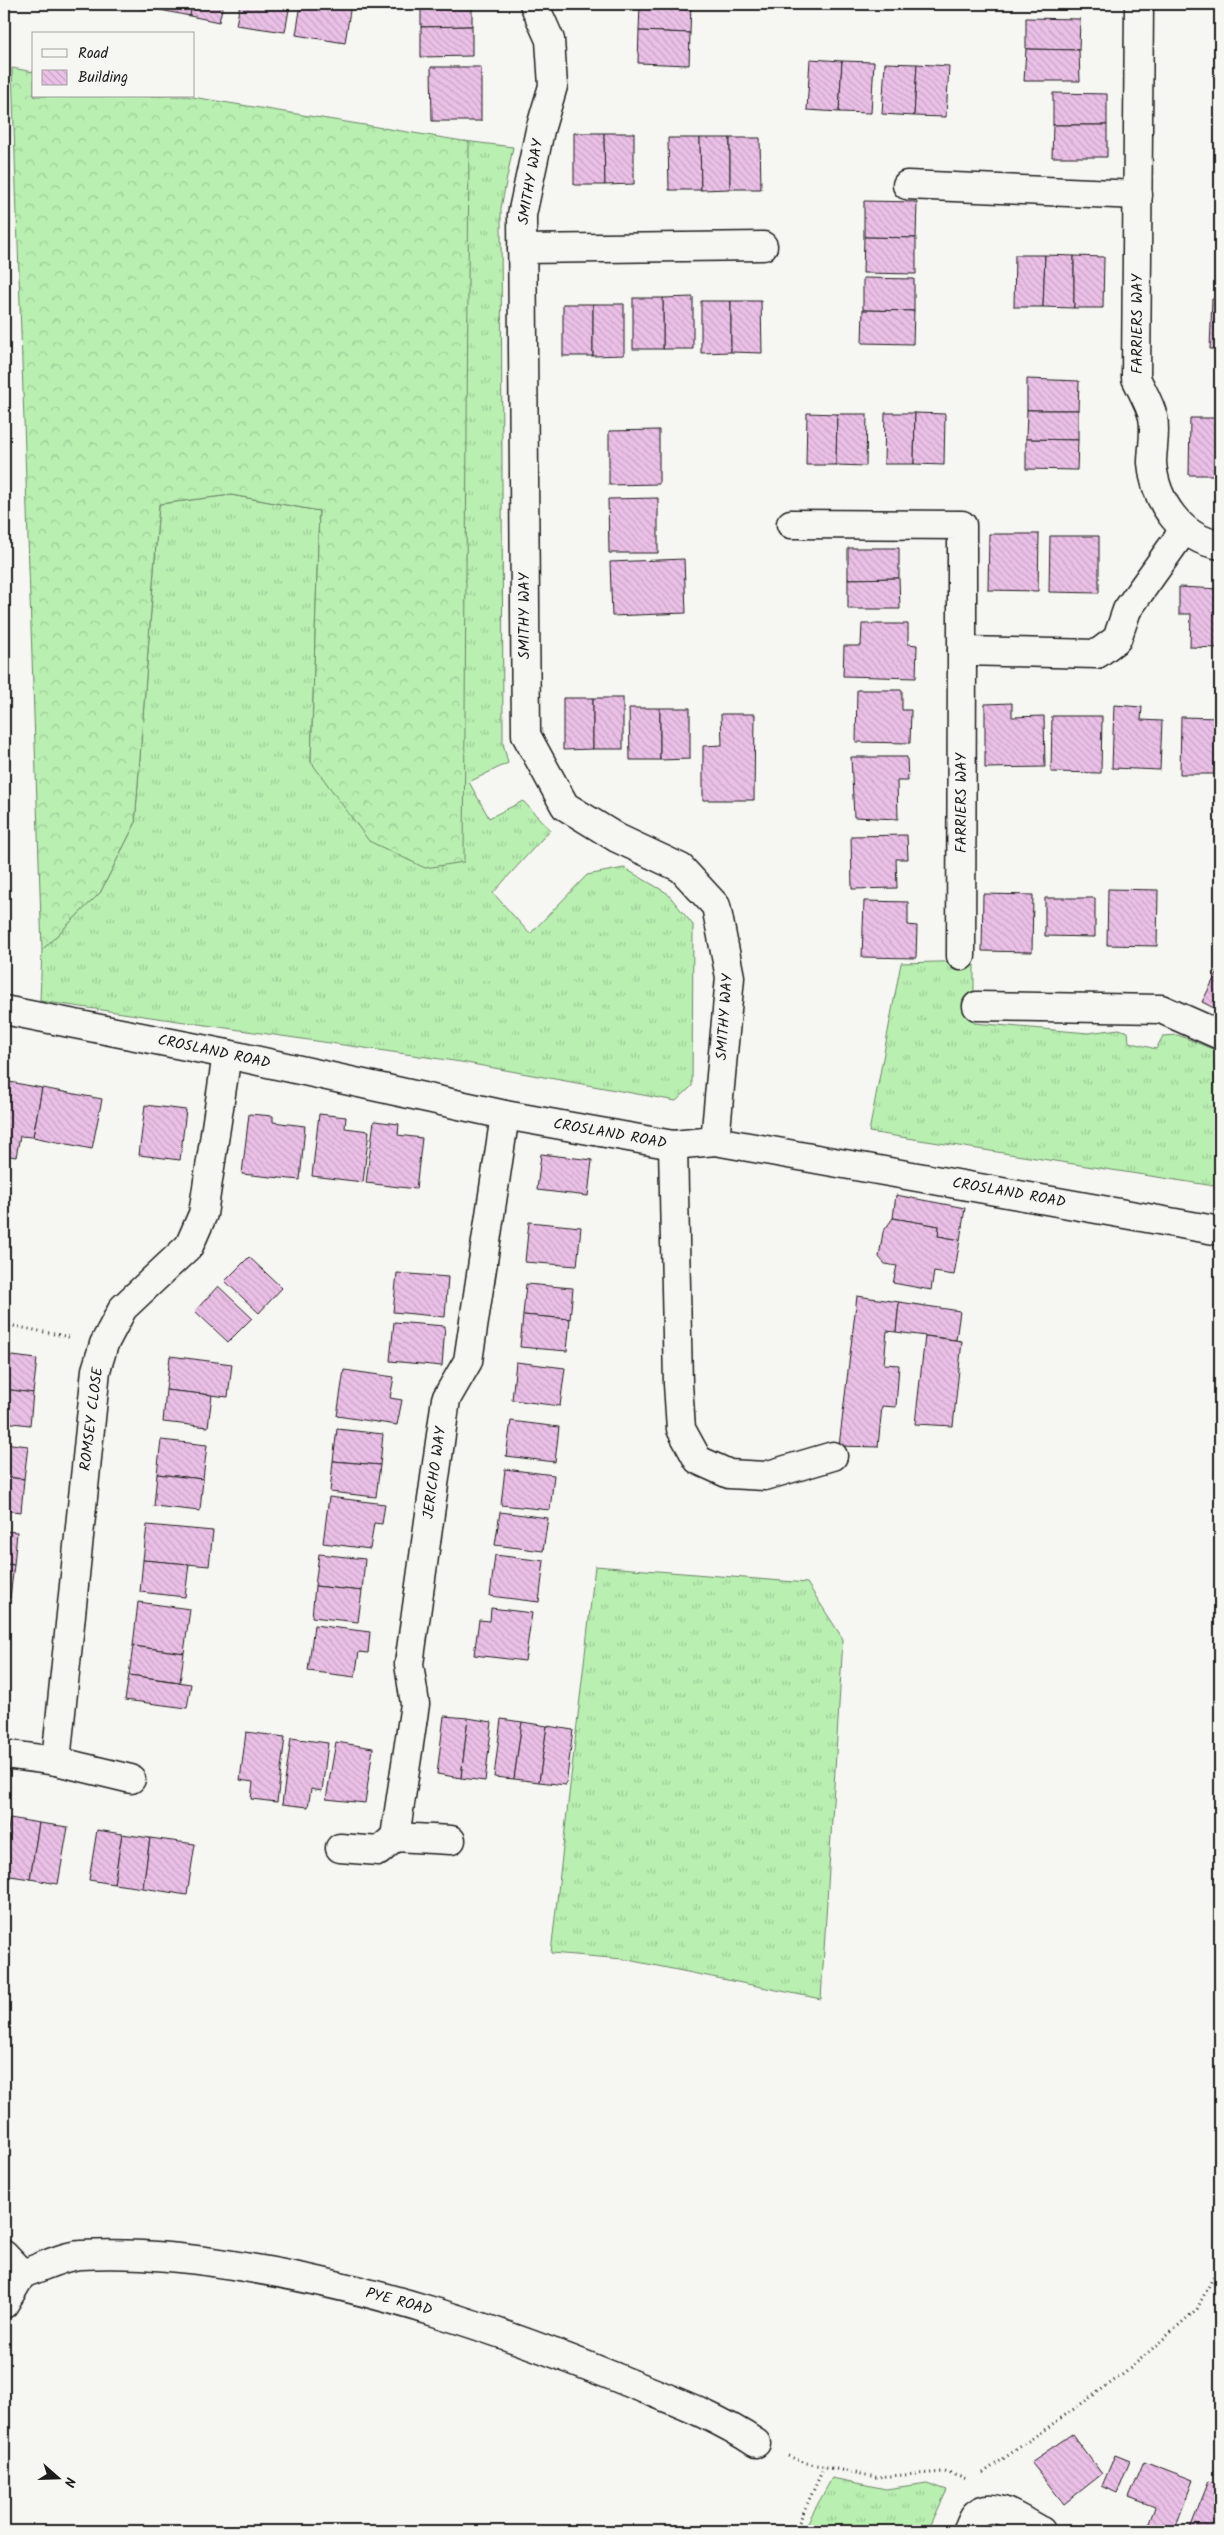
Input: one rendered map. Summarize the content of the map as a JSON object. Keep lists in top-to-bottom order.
{
  "streets": {
    "street": [
      "SMITHY WAY",
      "FARRIERS WAY",
      "CROSLAND ROAD",
      "ROMSEY CLOSE",
      "JERICHO WAY",
      "PYE ROAD"
    ]
  },
  "crossings": [
    ["SMITHY WAY", "CROSLAND ROAD"],
    ["CROSLAND ROAD", "ROMSEY CLOSE"],
    ["CROSLAND ROAD", "JERICHO WAY"]
  ],
  "legend": ["Road", "Building"],
  "north": "right"
}
